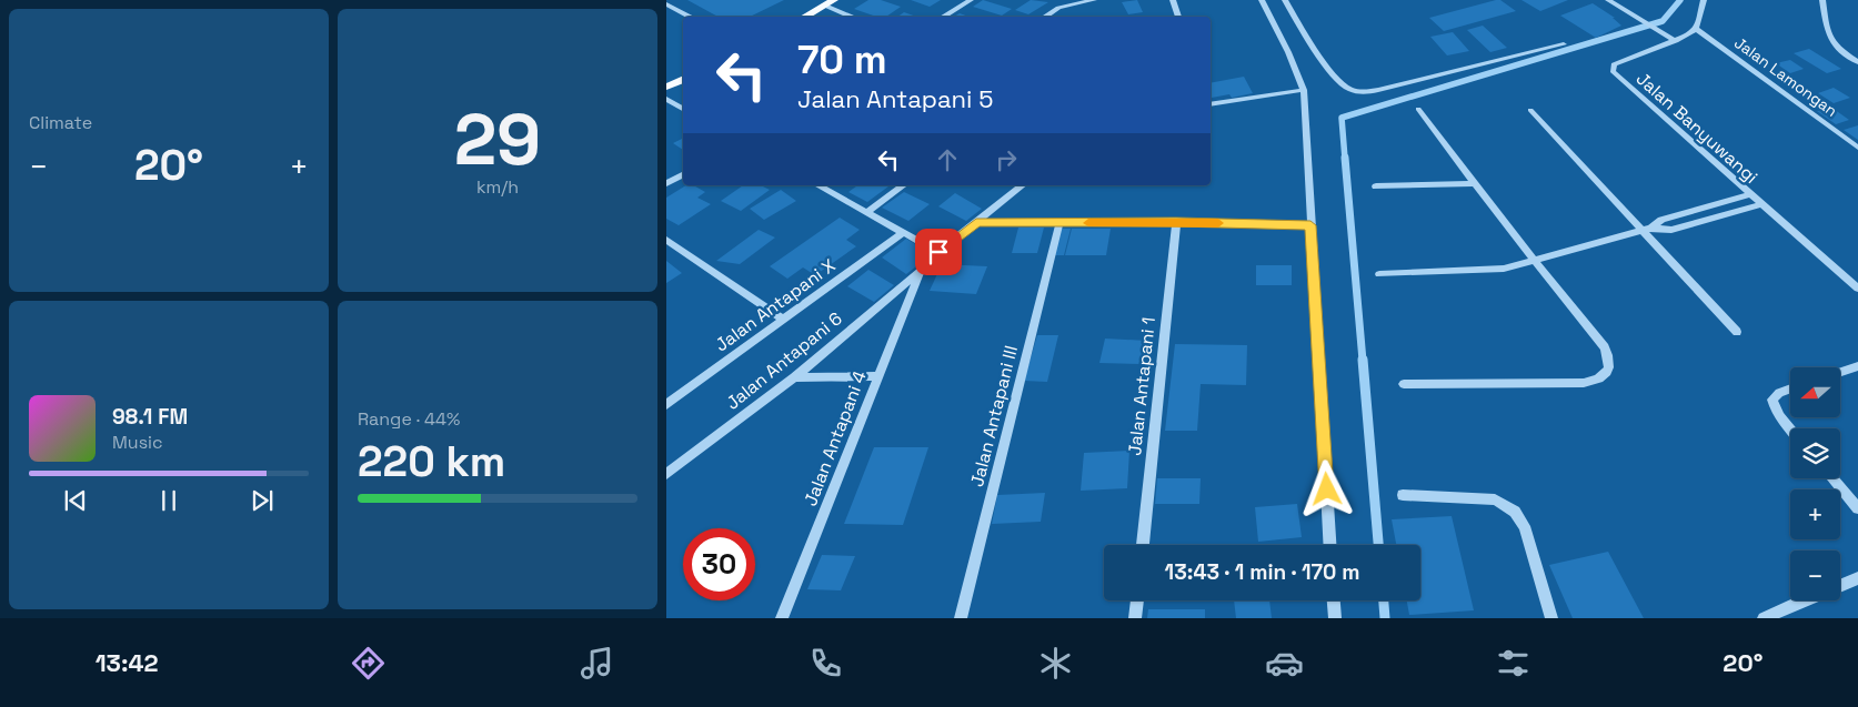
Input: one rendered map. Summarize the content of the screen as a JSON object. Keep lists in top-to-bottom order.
{
  "streets": {
    "street": [
      "Jalan Lamongan",
      "Jalan Banyuwangi",
      "Jalan Antapani X",
      "Jalan Antapani 6",
      "Jalan Antapani 1",
      "Jalan Antapani III",
      "Jalan Antapani 4"
    ]
  },
  "crossings": [
    ["Jalan Lamongan", "Jalan Banyuwangi"],
    ["Jalan Antapani 6", "Jalan Antapani 4"]
  ],
  "north": "left",
  "page": {
    "tile": [
      "Climate",
      ["29", "km/h"],
      ["Range · 44%", "220 km"]
    ],
    "turn": ["70 m", "Jalan Antapani 5"],
    "heat": ["−", "20°", "+"],
    "map_buttons": ["+", "−"],
    "song": ["98.1 FM", "Music"],
    "limit": "30",
    "trip": "13:43 · 1 min · 170 m",
    "tabs": ["13:42", "20°"]
  }
}
